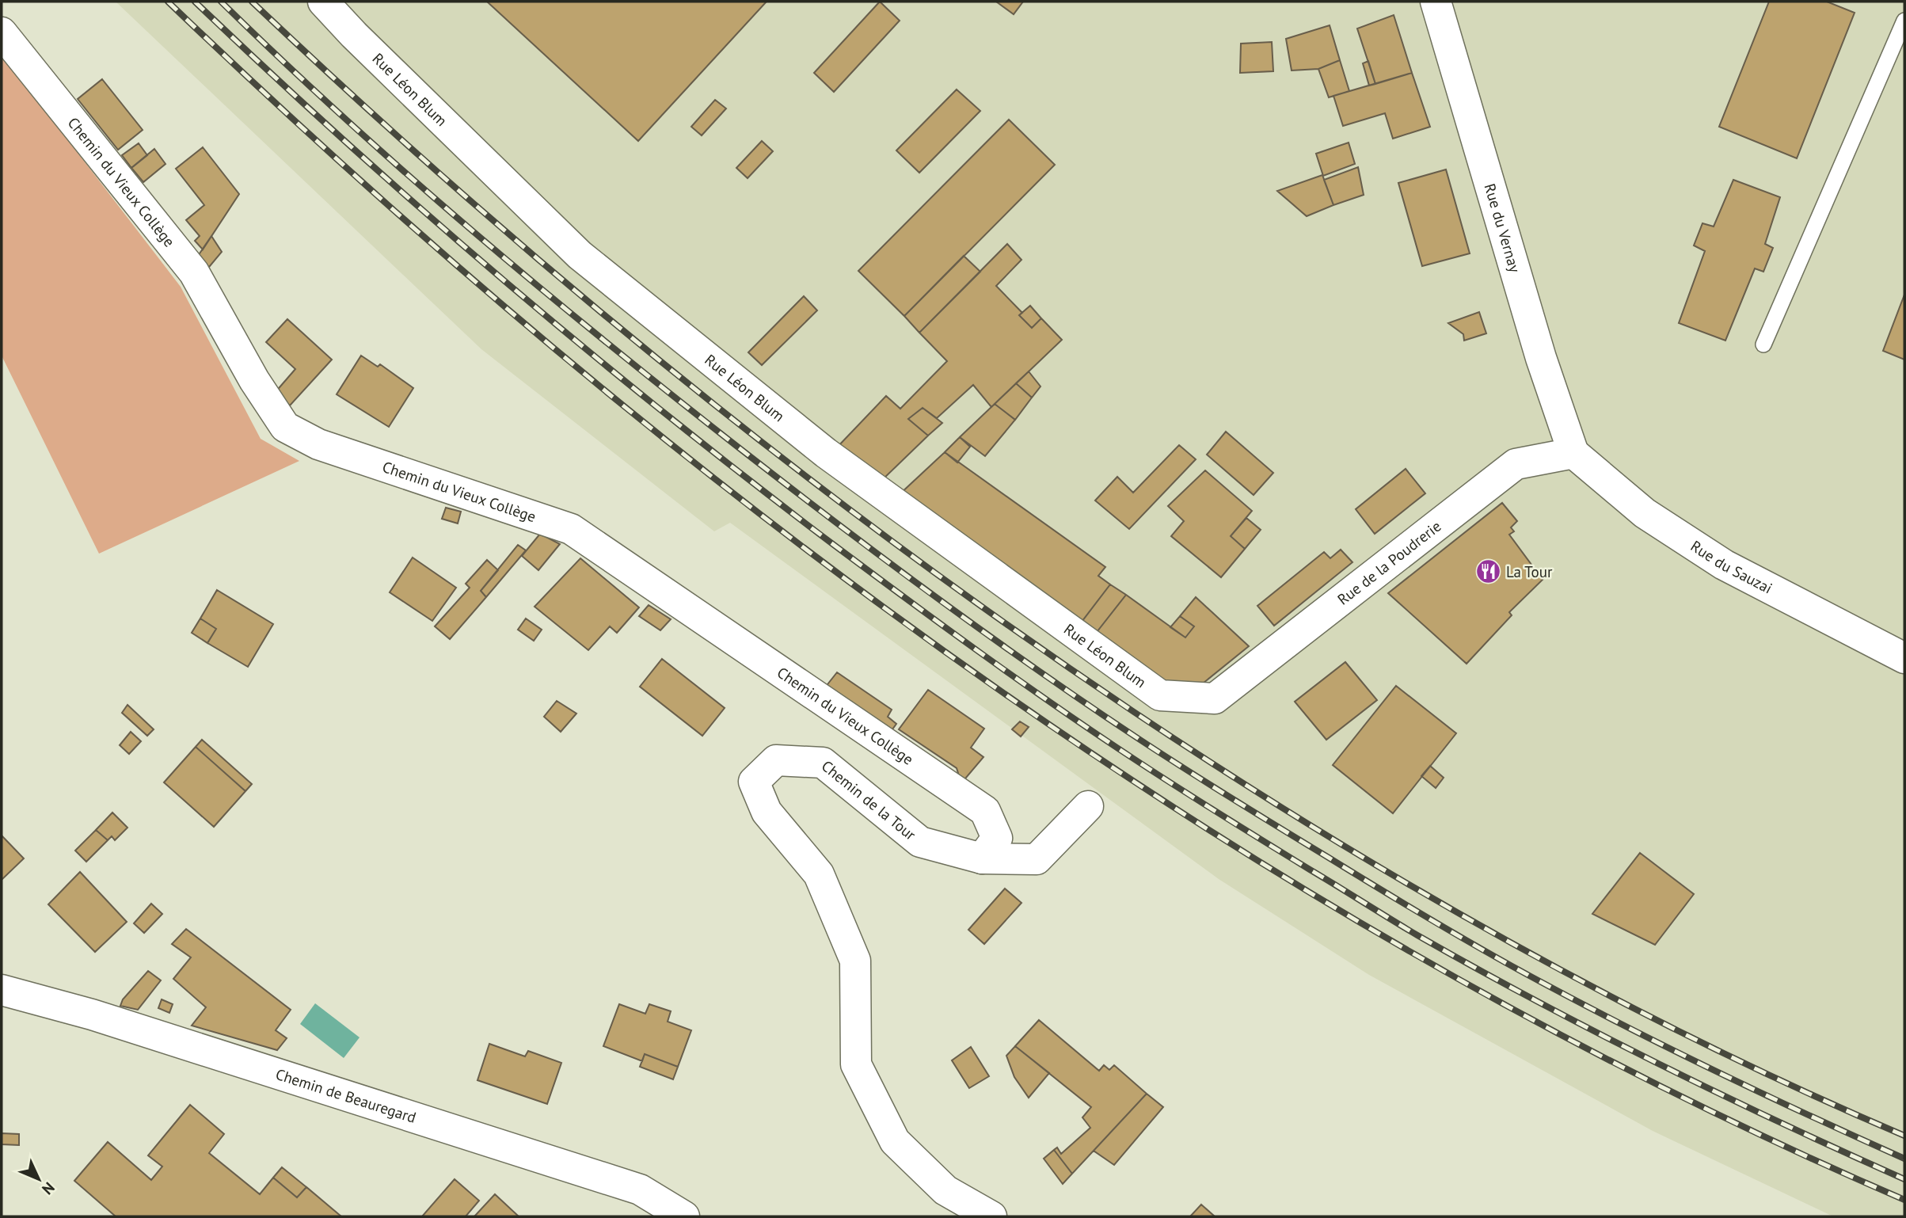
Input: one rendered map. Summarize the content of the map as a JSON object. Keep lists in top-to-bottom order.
{
  "streets": {
    "street": [
      "Rue Léon Blum",
      "Chemin du Vieux Collège",
      "Rue du Vernay",
      "Rue de la Poudrerie",
      "Rue du Sauzai",
      "Chemin de la Tour",
      "Chemin de Beauregard"
    ]
  },
  "crossings": [
    ["Rue Léon Blum", "Rue de la Poudrerie"],
    ["Chemin du Vieux Collège", "Chemin de la Tour"],
    ["Rue du Vernay", "Rue de la Poudrerie"],
    ["Rue du Vernay", "Rue du Sauzai"],
    ["Rue de la Poudrerie", "Rue du Sauzai"]
  ],
  "places": {
    "restaurant": ["La Tour"]
  },
  "north": "bottom right"
}
